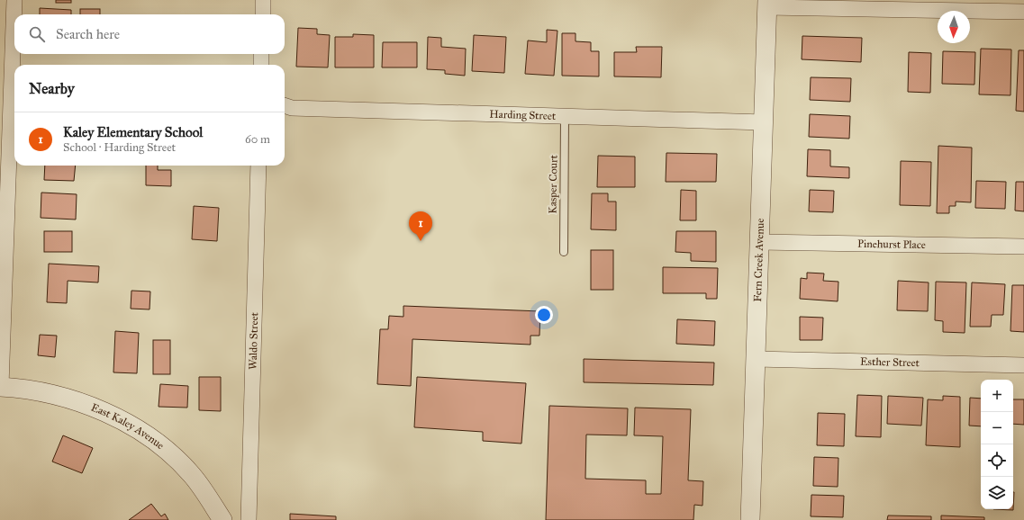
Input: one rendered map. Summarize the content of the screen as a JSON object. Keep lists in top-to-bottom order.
{
  "streets": {
    "street": [
      "Harding Street",
      "Pinehurst Place",
      "Fern Creek Avenue",
      "Waldo Street",
      "Esther Street",
      "East Kaley Avenue"
    ],
    "lane": ["Kasper Court"]
  },
  "crossings": [
    ["Harding Street", "Kasper Court"],
    ["Harding Street", "Fern Creek Avenue"],
    ["Pinehurst Place", "Fern Creek Avenue"],
    ["Fern Creek Avenue", "Esther Street"]
  ],
  "north": "bottom",
  "page": {
    "search": "Search here",
    "heading": "Nearby",
    "list": [
      {
        "mark": "1",
        "name": "Kaley Elementary School",
        "note": "School · Harding Street",
        "value": "60 m"
      }
    ],
    "pins": "1",
    "map_buttons": ["+", "−"]
  }
}
